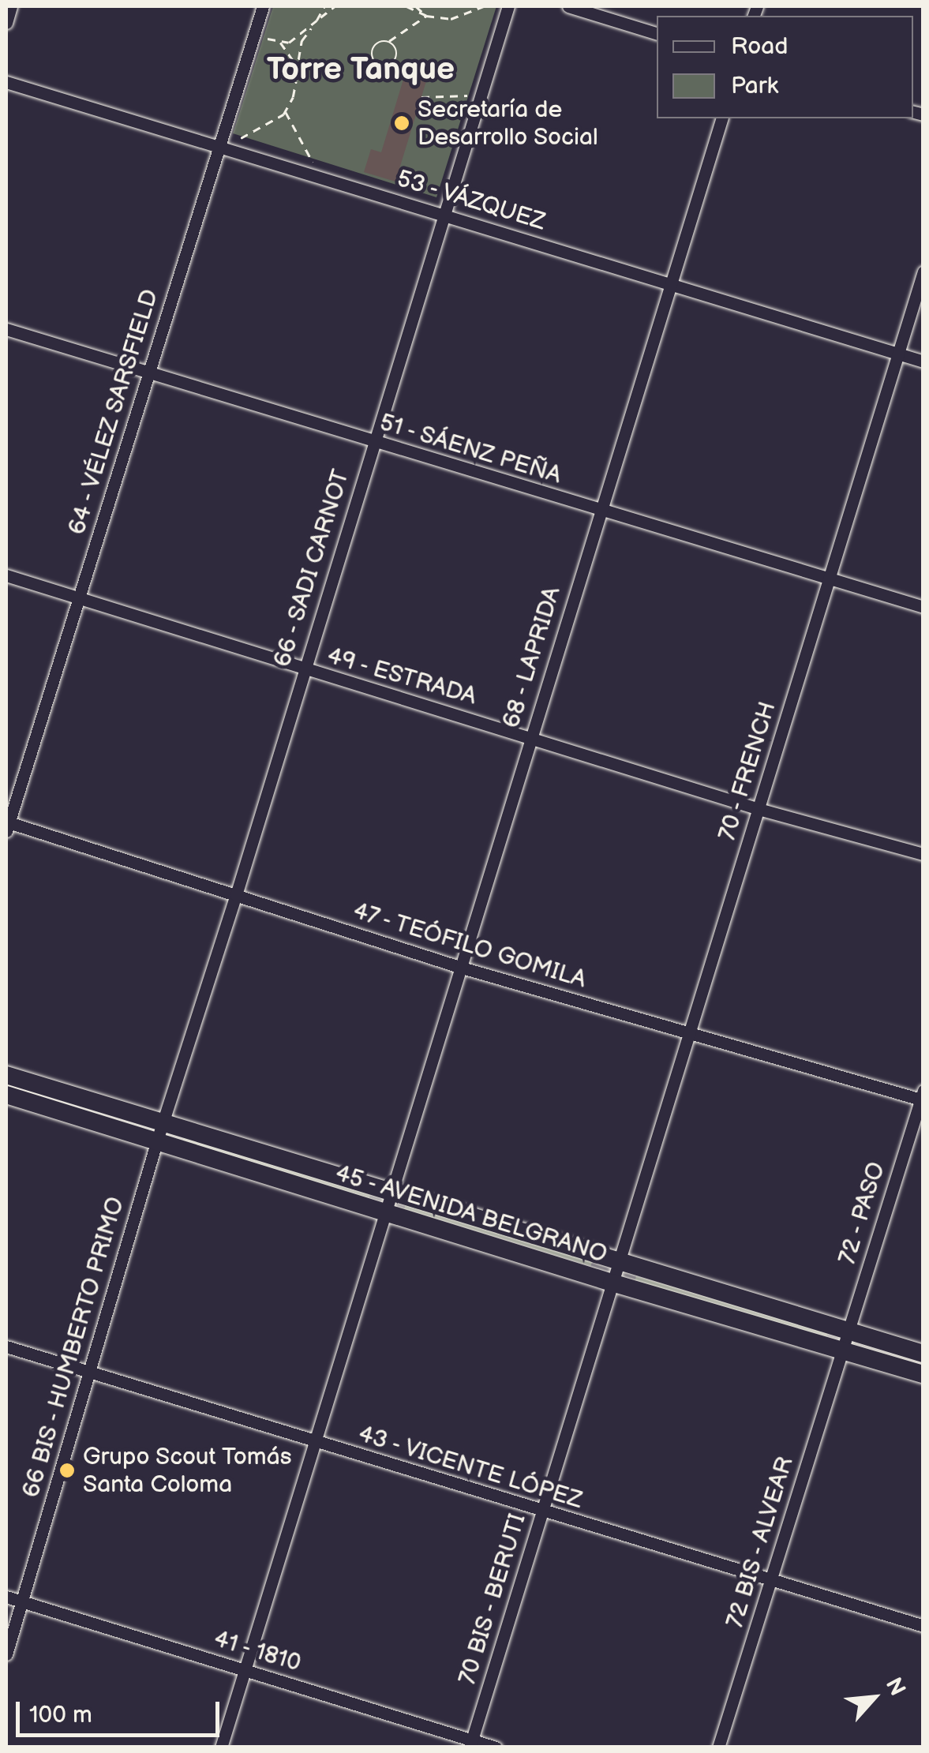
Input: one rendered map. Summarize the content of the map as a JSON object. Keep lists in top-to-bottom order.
{
  "streets": {
    "main road": ["45 - AVENIDA BELGRANO"],
    "street": [
      "53 - VÁZQUEZ",
      "64 - VÉLEZ SARSFIELD",
      "51 - SÁENZ PEÑA",
      "66 - SADI CARNOT",
      "68 - LAPRIDA",
      "49 - ESTRADA",
      "70 - FRENCH",
      "47 - TEÓFILO GOMILA",
      "72 - PASO",
      "66 BIS - HUMBERTO PRIMO",
      "43 - VICENTE LÓPEZ",
      "72 BIS - ALVEAR",
      "70 BIS - BERUTI",
      "41 - 1810"
    ]
  },
  "crossings": [
    ["53 - VÁZQUEZ", "64 - VÉLEZ SARSFIELD"],
    ["53 - VÁZQUEZ", "66 - SADI CARNOT"],
    ["53 - VÁZQUEZ", "68 - LAPRIDA"],
    ["53 - VÁZQUEZ", "70 - FRENCH"],
    ["64 - VÉLEZ SARSFIELD", "51 - SÁENZ PEÑA"],
    ["64 - VÉLEZ SARSFIELD", "49 - ESTRADA"],
    ["64 - VÉLEZ SARSFIELD", "47 - TEÓFILO GOMILA"],
    ["51 - SÁENZ PEÑA", "66 - SADI CARNOT"],
    ["51 - SÁENZ PEÑA", "68 - LAPRIDA"],
    ["51 - SÁENZ PEÑA", "70 - FRENCH"],
    ["66 - SADI CARNOT", "49 - ESTRADA"],
    ["66 - SADI CARNOT", "47 - TEÓFILO GOMILA"],
    ["66 - SADI CARNOT", "45 - AVENIDA BELGRANO"],
    ["66 - SADI CARNOT", "66 BIS - HUMBERTO PRIMO"],
    ["68 - LAPRIDA", "49 - ESTRADA"],
    ["68 - LAPRIDA", "47 - TEÓFILO GOMILA"],
    ["68 - LAPRIDA", "45 - AVENIDA BELGRANO"],
    ["68 - LAPRIDA", "43 - VICENTE LÓPEZ"],
    ["68 - LAPRIDA", "41 - 1810"],
    ["49 - ESTRADA", "70 - FRENCH"],
    ["70 - FRENCH", "47 - TEÓFILO GOMILA"],
    ["70 - FRENCH", "45 - AVENIDA BELGRANO"],
    ["70 - FRENCH", "70 BIS - BERUTI"],
    ["47 - TEÓFILO GOMILA", "72 - PASO"],
    ["72 - PASO", "45 - AVENIDA BELGRANO"],
    ["72 - PASO", "72 BIS - ALVEAR"],
    ["45 - AVENIDA BELGRANO", "66 BIS - HUMBERTO PRIMO"],
    ["45 - AVENIDA BELGRANO", "72 BIS - ALVEAR"],
    ["45 - AVENIDA BELGRANO", "70 BIS - BERUTI"],
    ["66 BIS - HUMBERTO PRIMO", "43 - VICENTE LÓPEZ"],
    ["66 BIS - HUMBERTO PRIMO", "41 - 1810"],
    ["43 - VICENTE LÓPEZ", "72 BIS - ALVEAR"],
    ["43 - VICENTE LÓPEZ", "70 BIS - BERUTI"],
    ["70 BIS - BERUTI", "41 - 1810"]
  ],
  "districts": ["Torre Tanque"],
  "places": ["Secretaría de Desarrollo Social", "Grupo Scout Tomás Santa Coloma"],
  "legend": ["Road", "Park"],
  "scale_bar": "100 m",
  "north": "top right"
}
